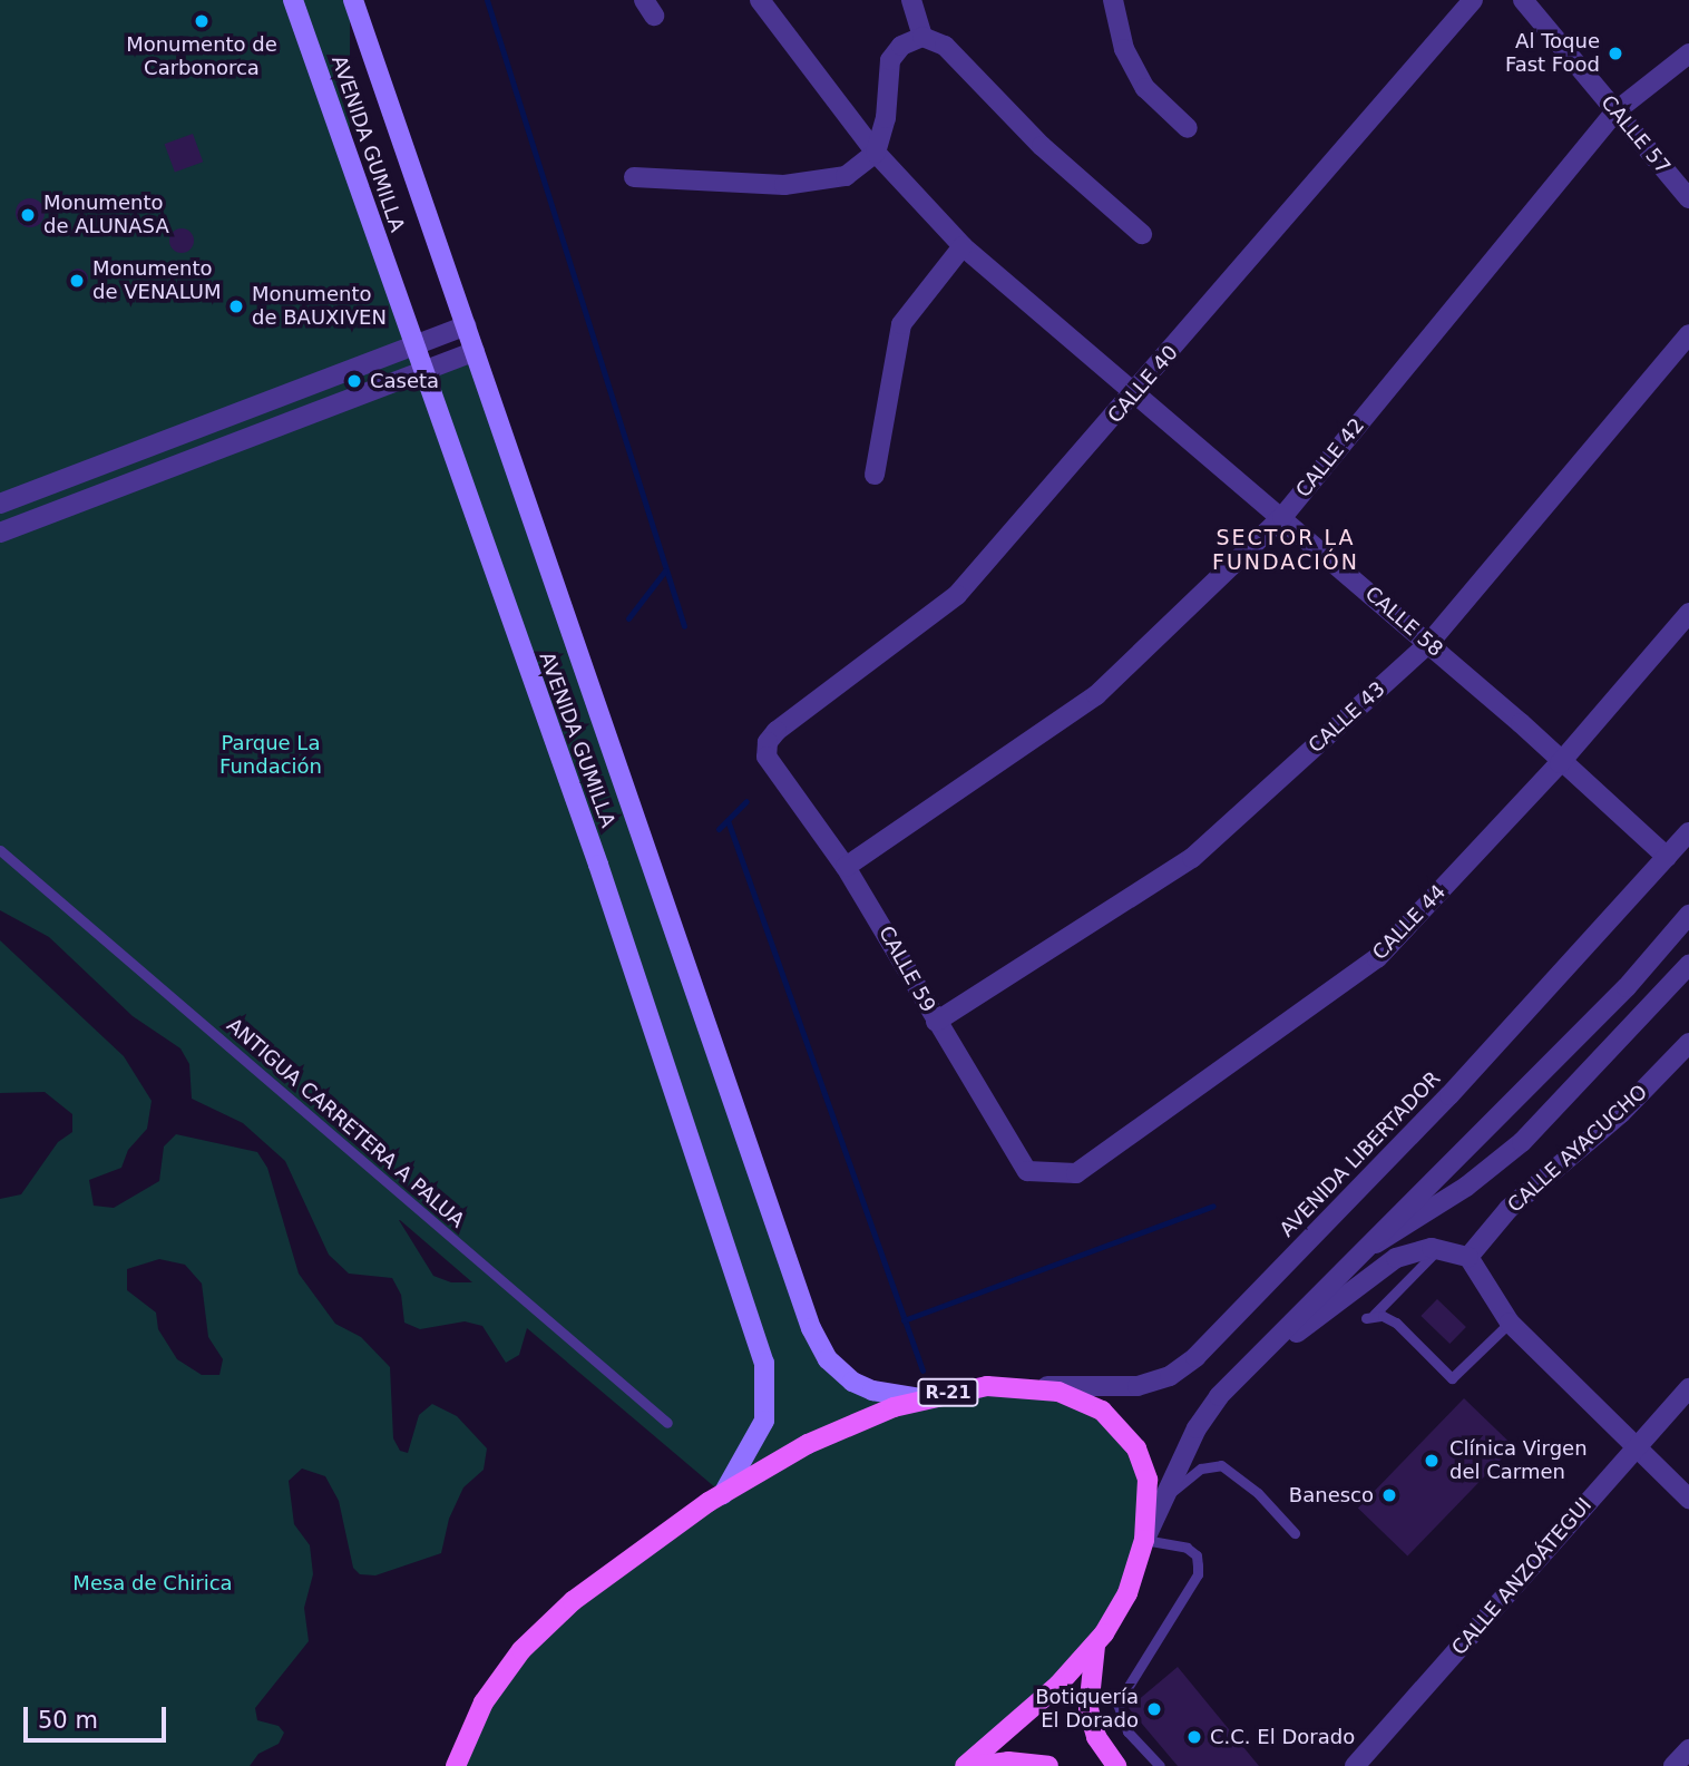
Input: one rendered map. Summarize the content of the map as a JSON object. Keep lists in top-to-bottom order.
{
  "streets": {
    "main road": ["AVENIDA GUMILLA", "R-21"],
    "street": [
      "CALLE 57",
      "CALLE 40",
      "CALLE 42",
      "CALLE 58",
      "CALLE 43",
      "CALLE 44",
      "CALLE 59",
      "CALLE AYACUCHO",
      "AVENIDA LIBERTADOR",
      "CALLE ANZOÁTEGUI"
    ],
    "lane": ["ANTIGUA CARRETERA A PALUA"]
  },
  "crossings": [
    ["CALLE 57", "CALLE 42"],
    ["AVENIDA GUMILLA", "R-21"],
    ["CALLE 40", "CALLE 58"],
    ["CALLE 40", "CALLE 59"],
    ["CALLE 42", "CALLE 58"],
    ["CALLE 42", "CALLE 59"],
    ["CALLE 58", "CALLE 43"],
    ["CALLE 58", "CALLE 44"],
    ["CALLE 58", "AVENIDA LIBERTADOR"],
    ["CALLE 43", "CALLE 59"],
    ["CALLE 44", "CALLE 59"],
    ["AVENIDA LIBERTADOR", "R-21"]
  ],
  "districts": ["SECTOR LA FUNDACIÓN"],
  "parks": ["Parque La Fundación", "Mesa de Chirica"],
  "places": [
    "Monumento de Carbonorca",
    "Al Toque Fast Food",
    "Monumento de ALUNASA",
    "Monumento de VENALUM",
    "Monumento de BAUXIVEN",
    "Caseta",
    "Clínica Virgen del Carmen",
    "Banesco",
    "Botiquería El Dorado",
    "C.C. El Dorado"
  ],
  "scale_bar": "50 m"
}
